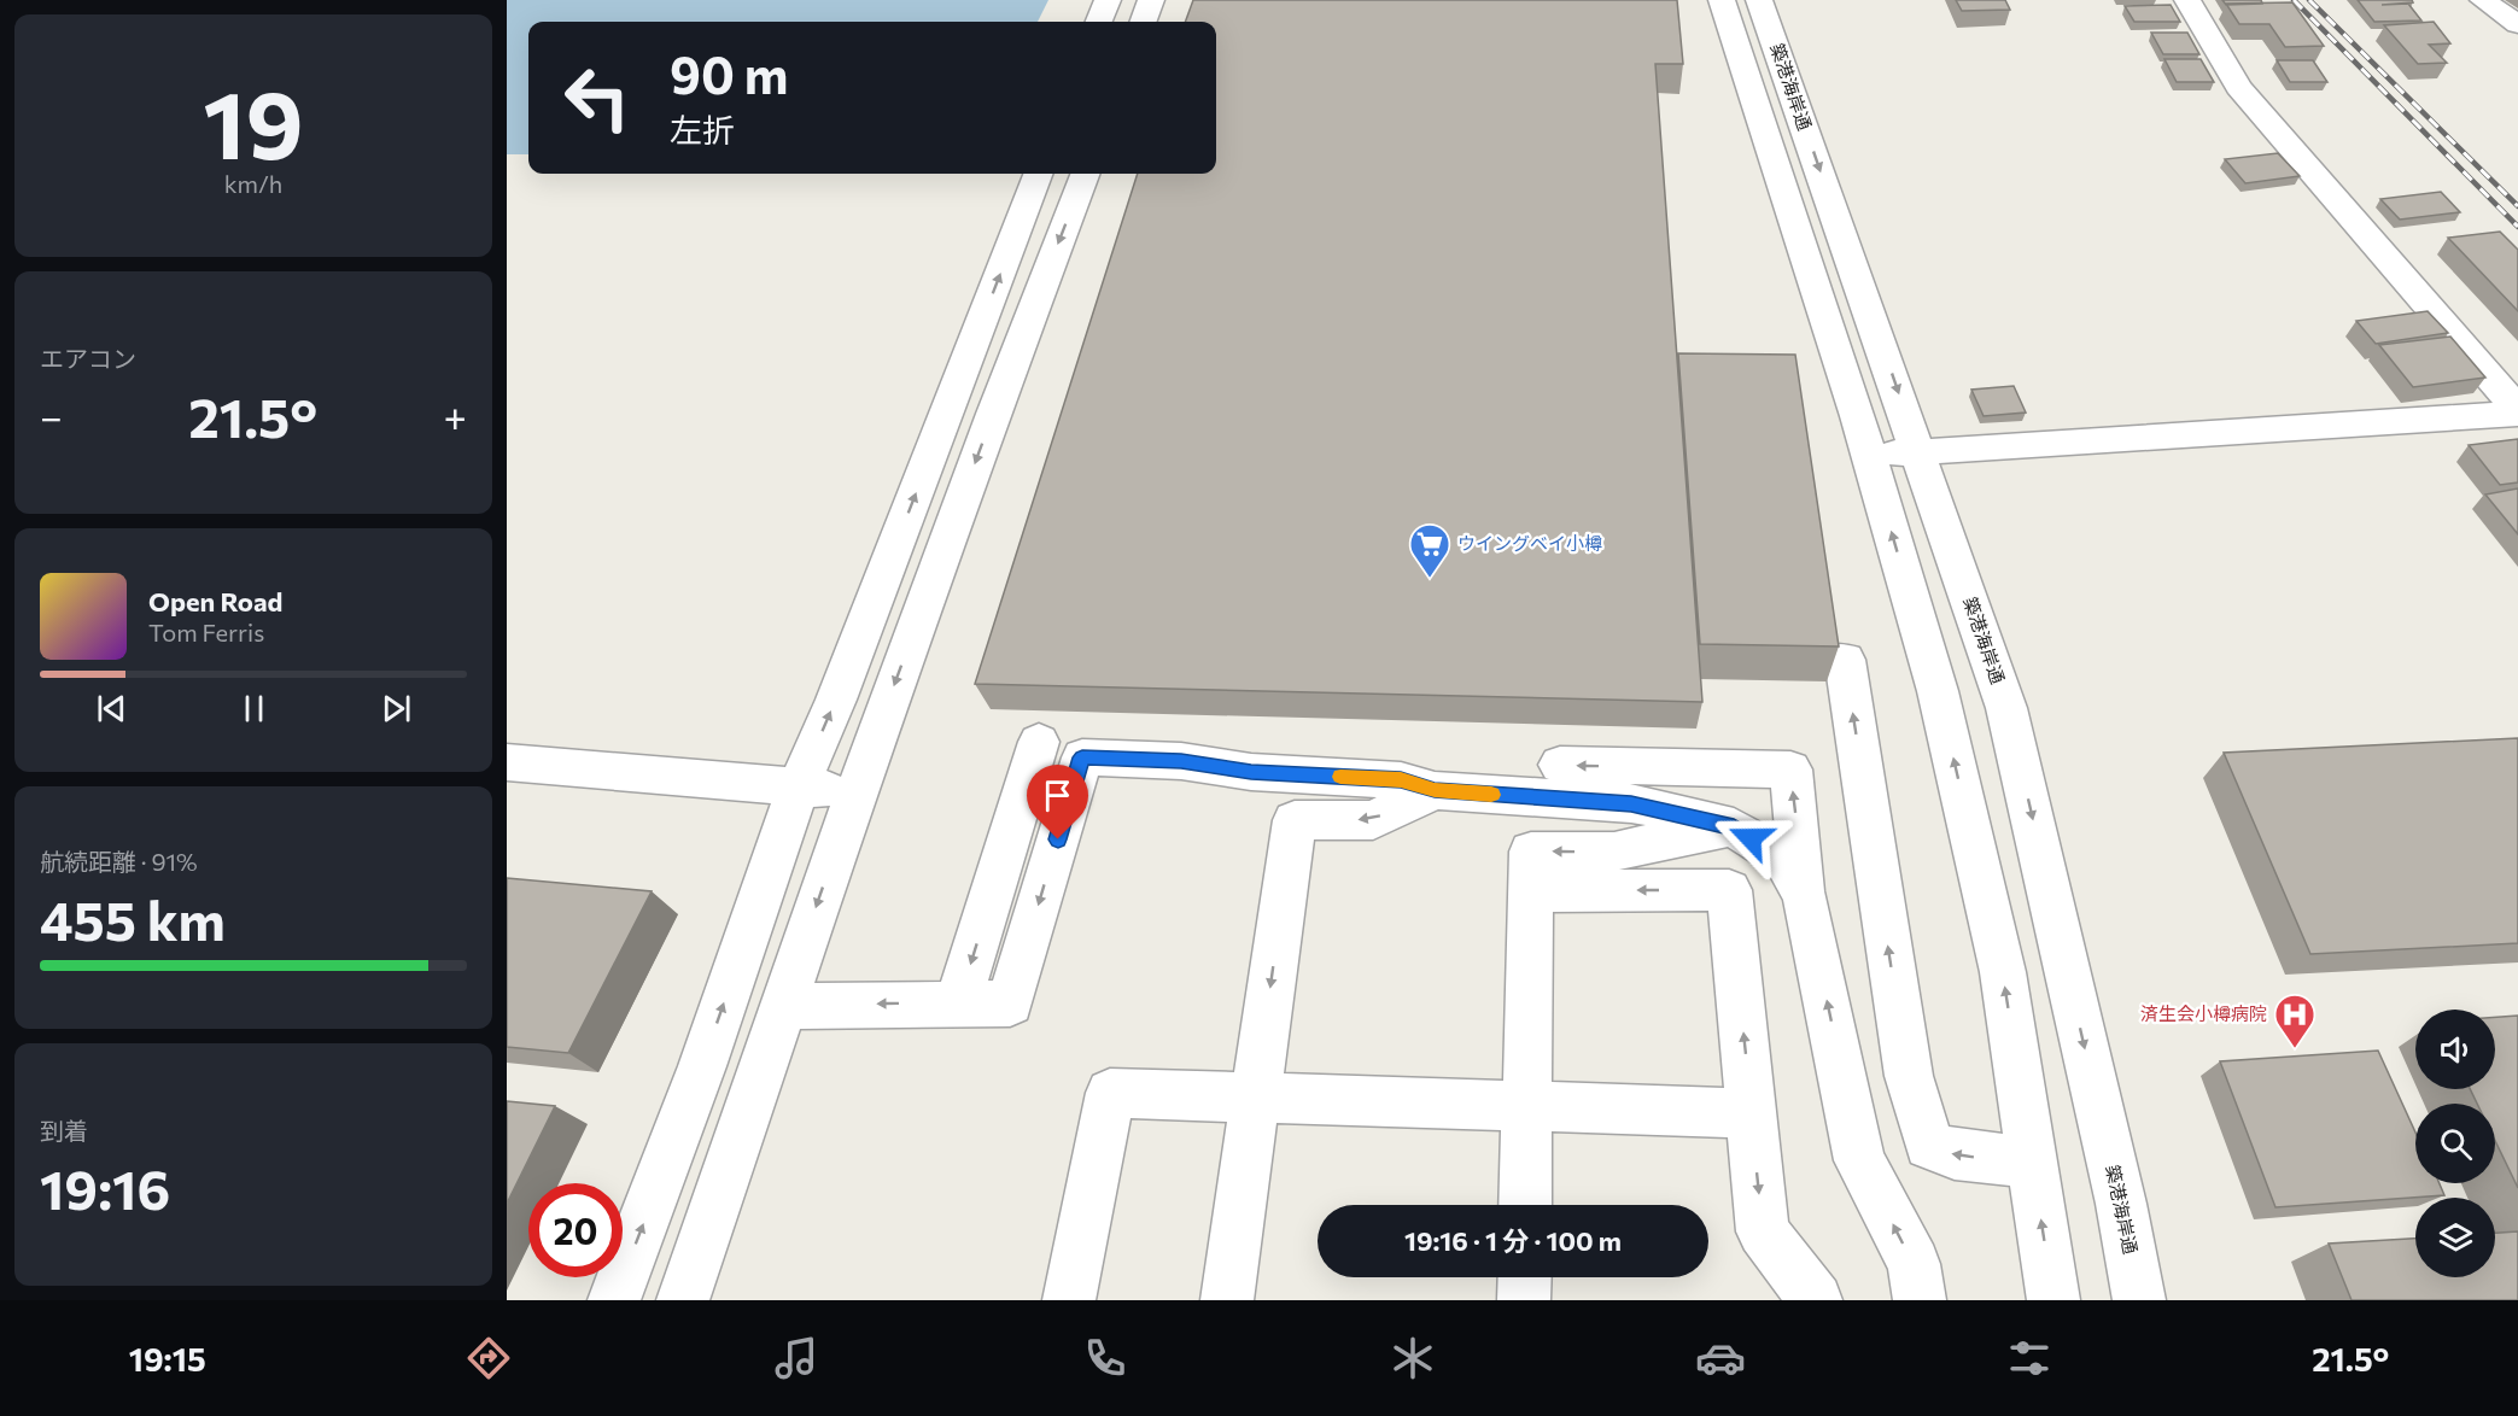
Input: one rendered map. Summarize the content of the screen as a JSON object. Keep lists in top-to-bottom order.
{
  "streets": {
    "street": ["築港海岸通"]
  },
  "places": {
    "supermarket": ["ウイングベイ小樽"],
    "hospital": ["済生会小樽病院"]
  },
  "page": {
    "tile": [
      ["19", "km/h"],
      "エアコン",
      ["航続距離 · 91%", "455 km"],
      ["到着", "19:16"]
    ],
    "turn": ["90 m", "左折"],
    "heat": ["−", "21.5°", "+"],
    "song": ["Open Road", "Tom Ferris"],
    "limit": "20",
    "trip": "19:16 · 1 分 · 100 m",
    "tabs": ["19:15", "21.5°"]
  }
}
